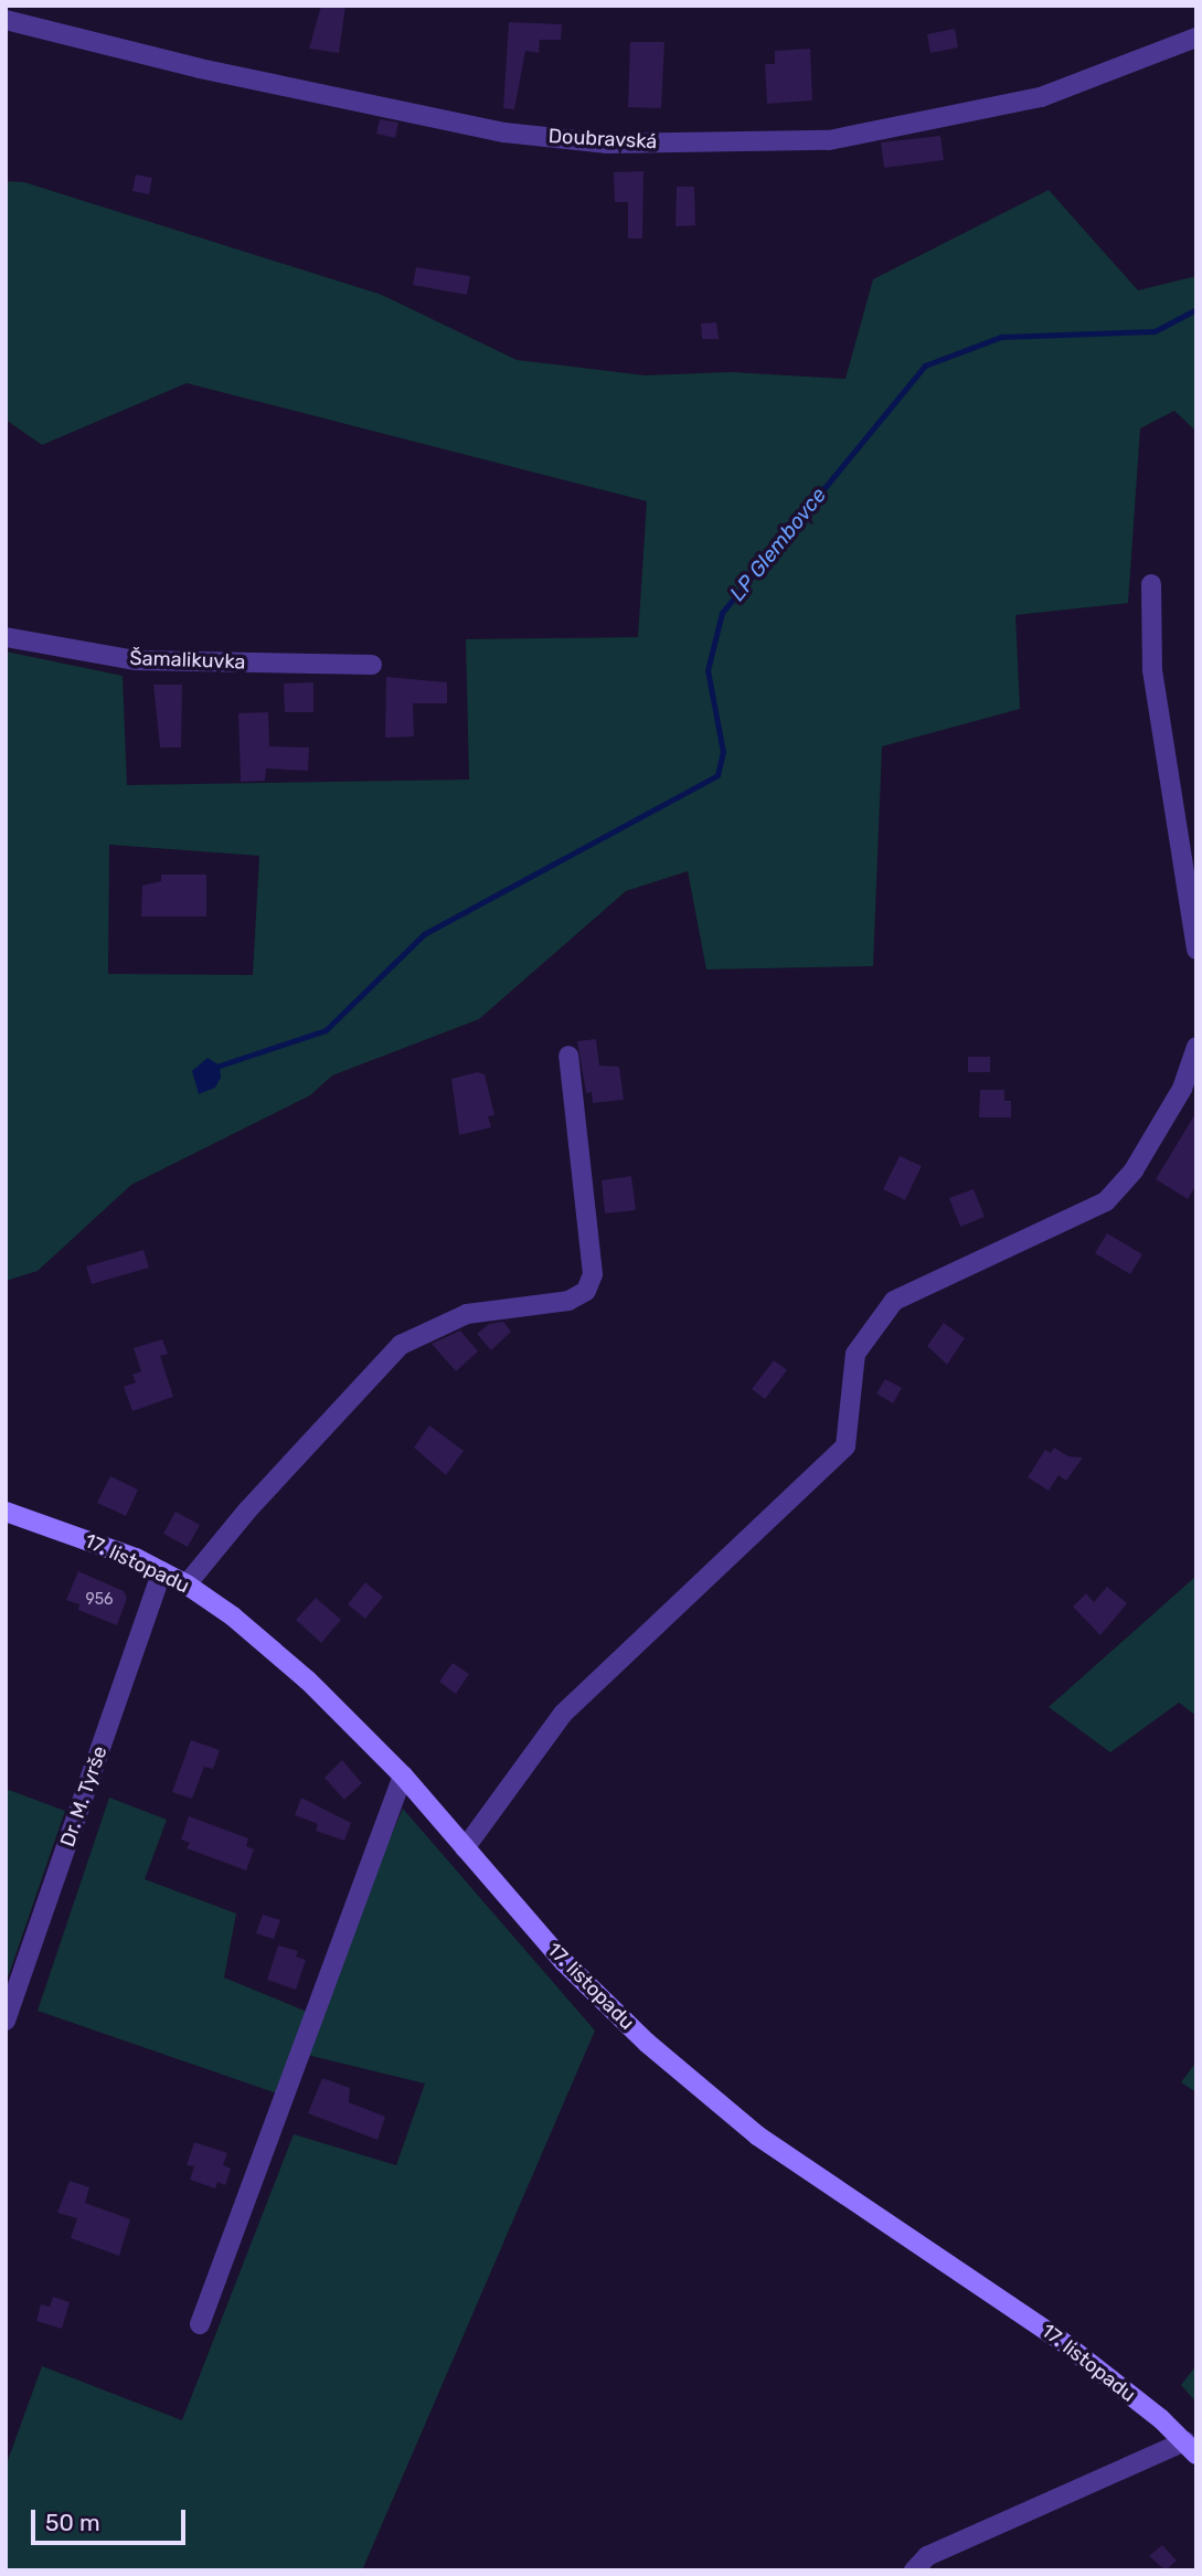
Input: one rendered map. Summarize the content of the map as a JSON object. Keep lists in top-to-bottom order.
{
  "streets": {
    "main road": ["17. listopadu"],
    "street": ["Doubravská", "Šamalikuvka", "Dr. M. Tyrše"]
  },
  "crossings": [
    ["17. listopadu", "Dr. M. Tyrše"]
  ],
  "water": ["LP Glembovce"],
  "house_numbers": ["956"],
  "scale_bar": "50 m"
}
